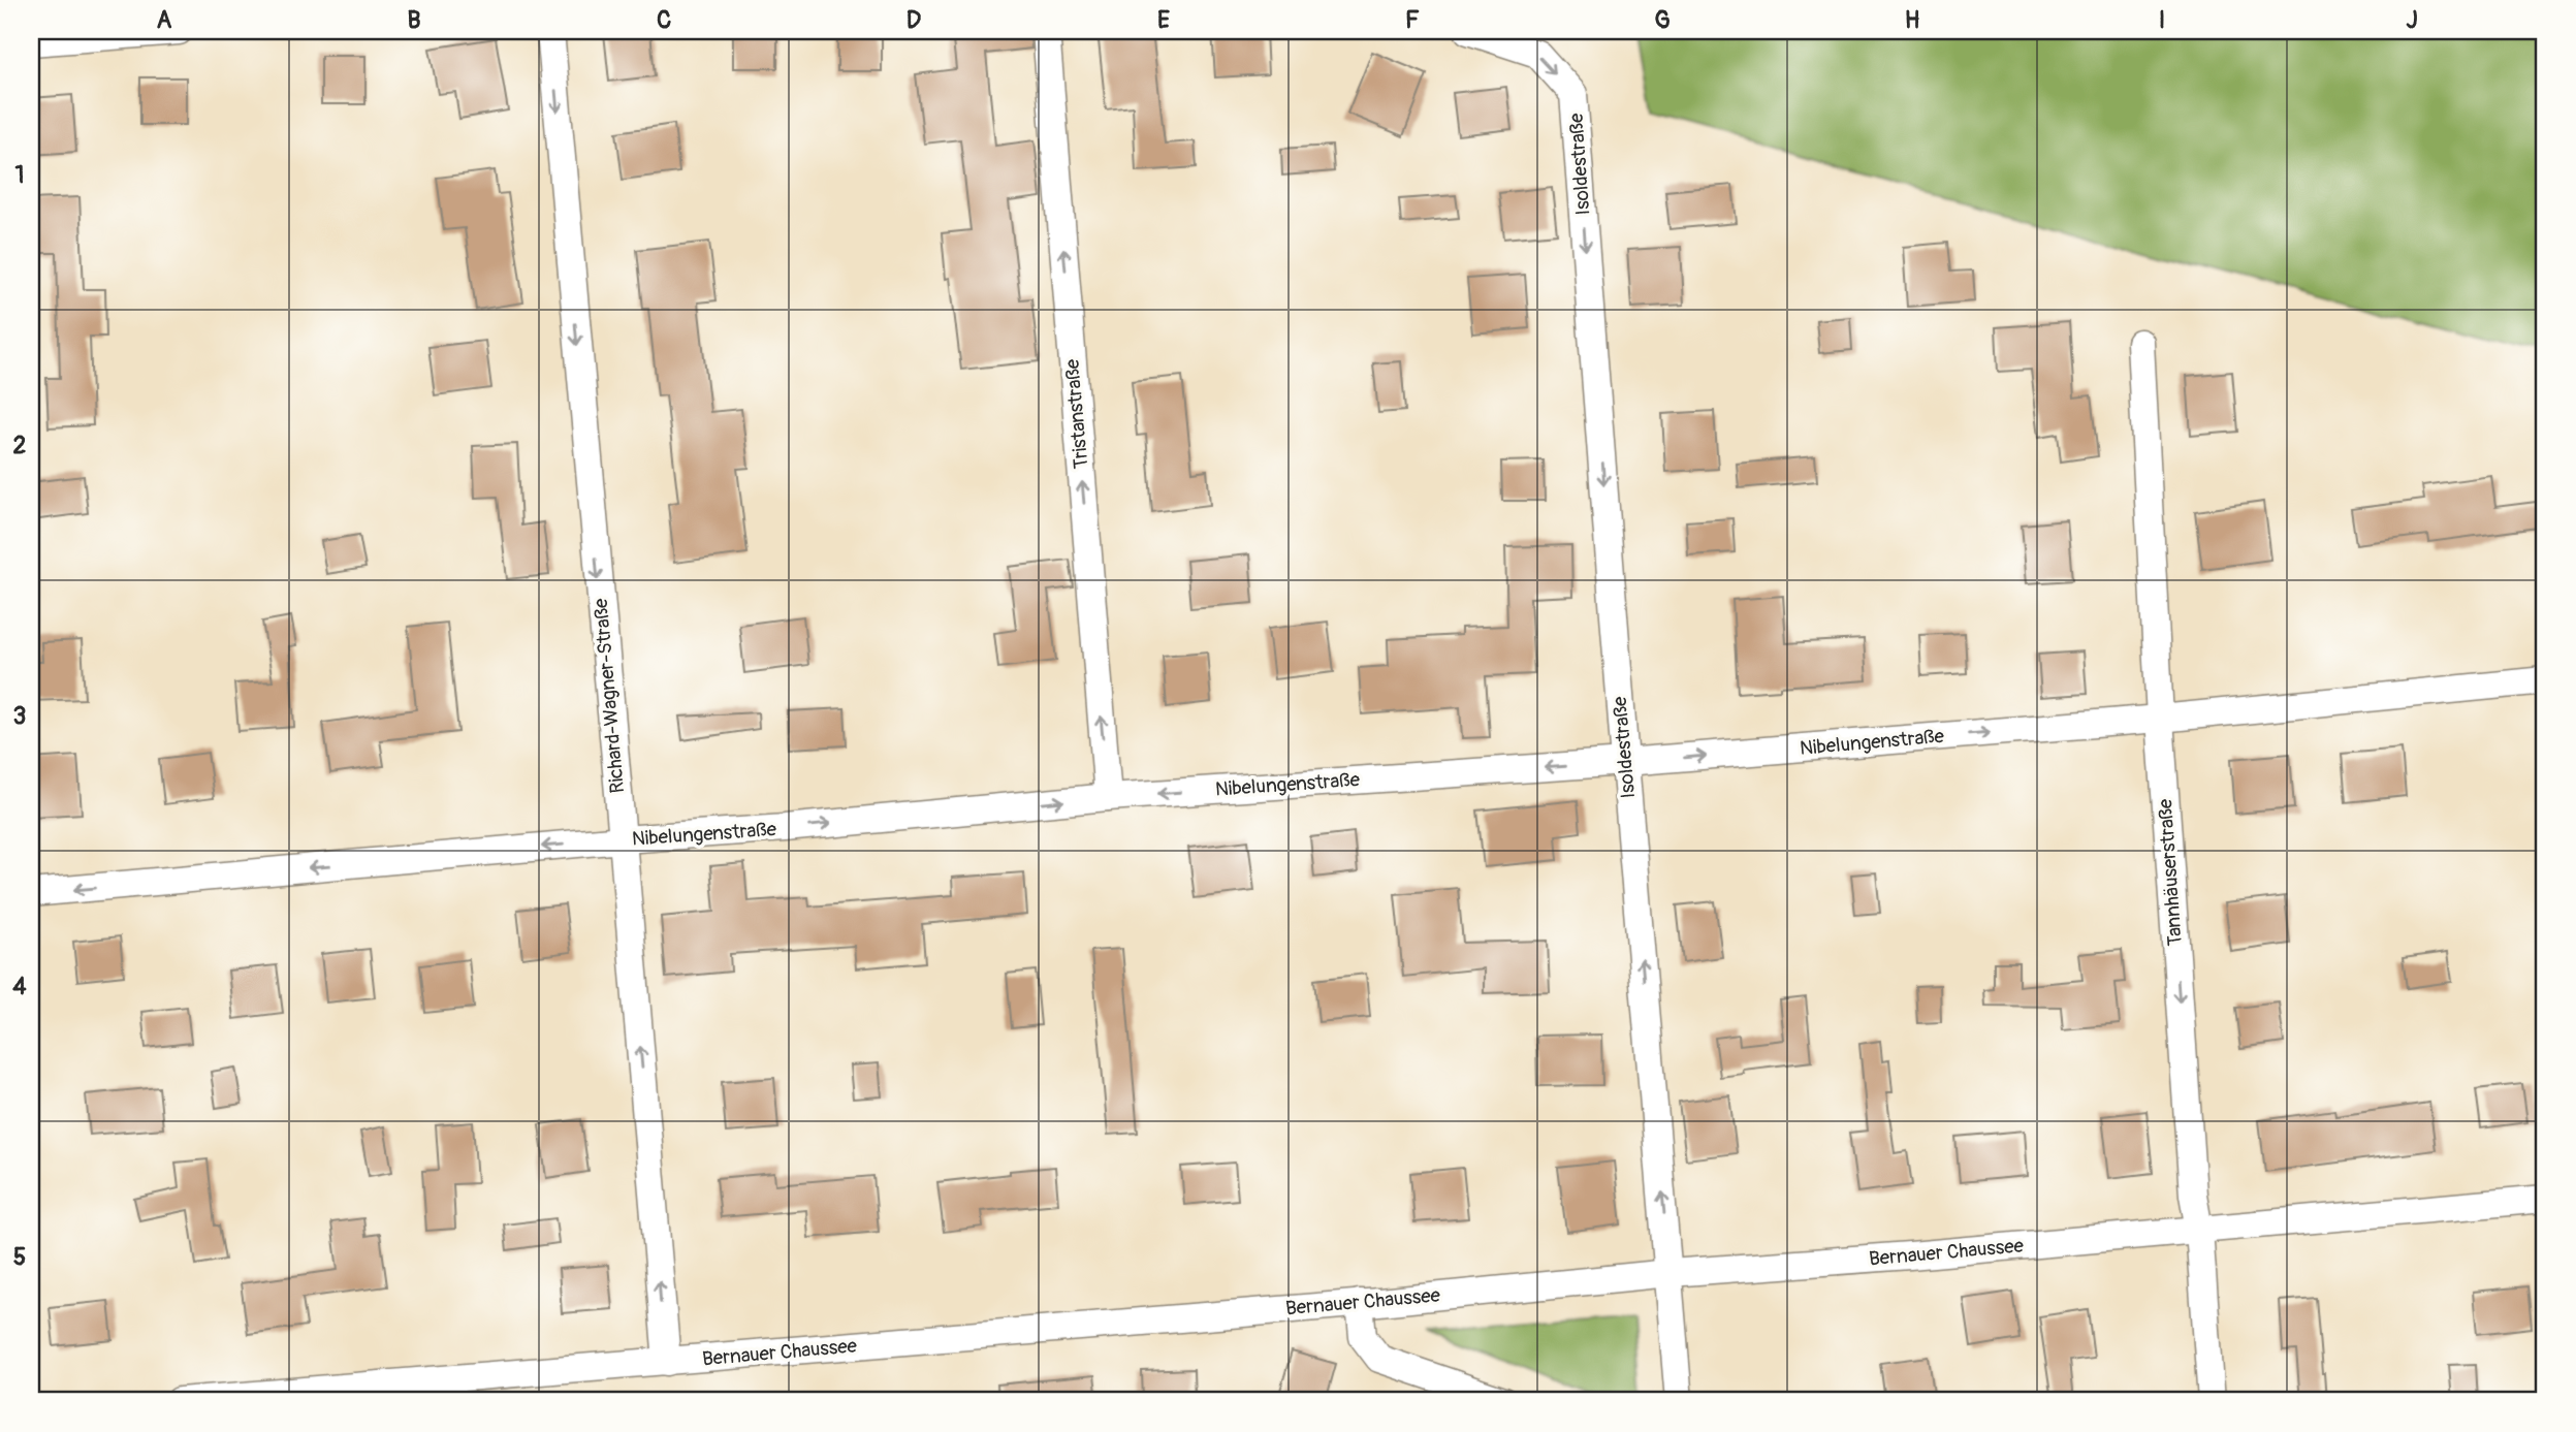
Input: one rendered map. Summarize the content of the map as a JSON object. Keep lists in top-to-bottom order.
{
  "streets": {
    "street": [
      "Isoldestraße",
      "Tristanstraße",
      "Richard-Wagner-Straße",
      "Nibelungenstraße",
      "Tannhäuserstraße",
      "Bernauer Chaussee"
    ]
  },
  "crossings": [
    ["Isoldestraße", "Nibelungenstraße"],
    ["Isoldestraße", "Bernauer Chaussee"],
    ["Tristanstraße", "Nibelungenstraße"],
    ["Richard-Wagner-Straße", "Nibelungenstraße"],
    ["Richard-Wagner-Straße", "Bernauer Chaussee"],
    ["Nibelungenstraße", "Tannhäuserstraße"],
    ["Tannhäuserstraße", "Bernauer Chaussee"]
  ],
  "one_way": ["Tristanstraße", "Tannhäuserstraße"],
  "grid": {
    "columns": [
      "A",
      "B",
      "C",
      "D",
      "E",
      "F",
      "G",
      "H",
      "I",
      "J"
    ],
    "rows": [
      "1",
      "2",
      "3",
      "4",
      "5"
    ]
  }
}
